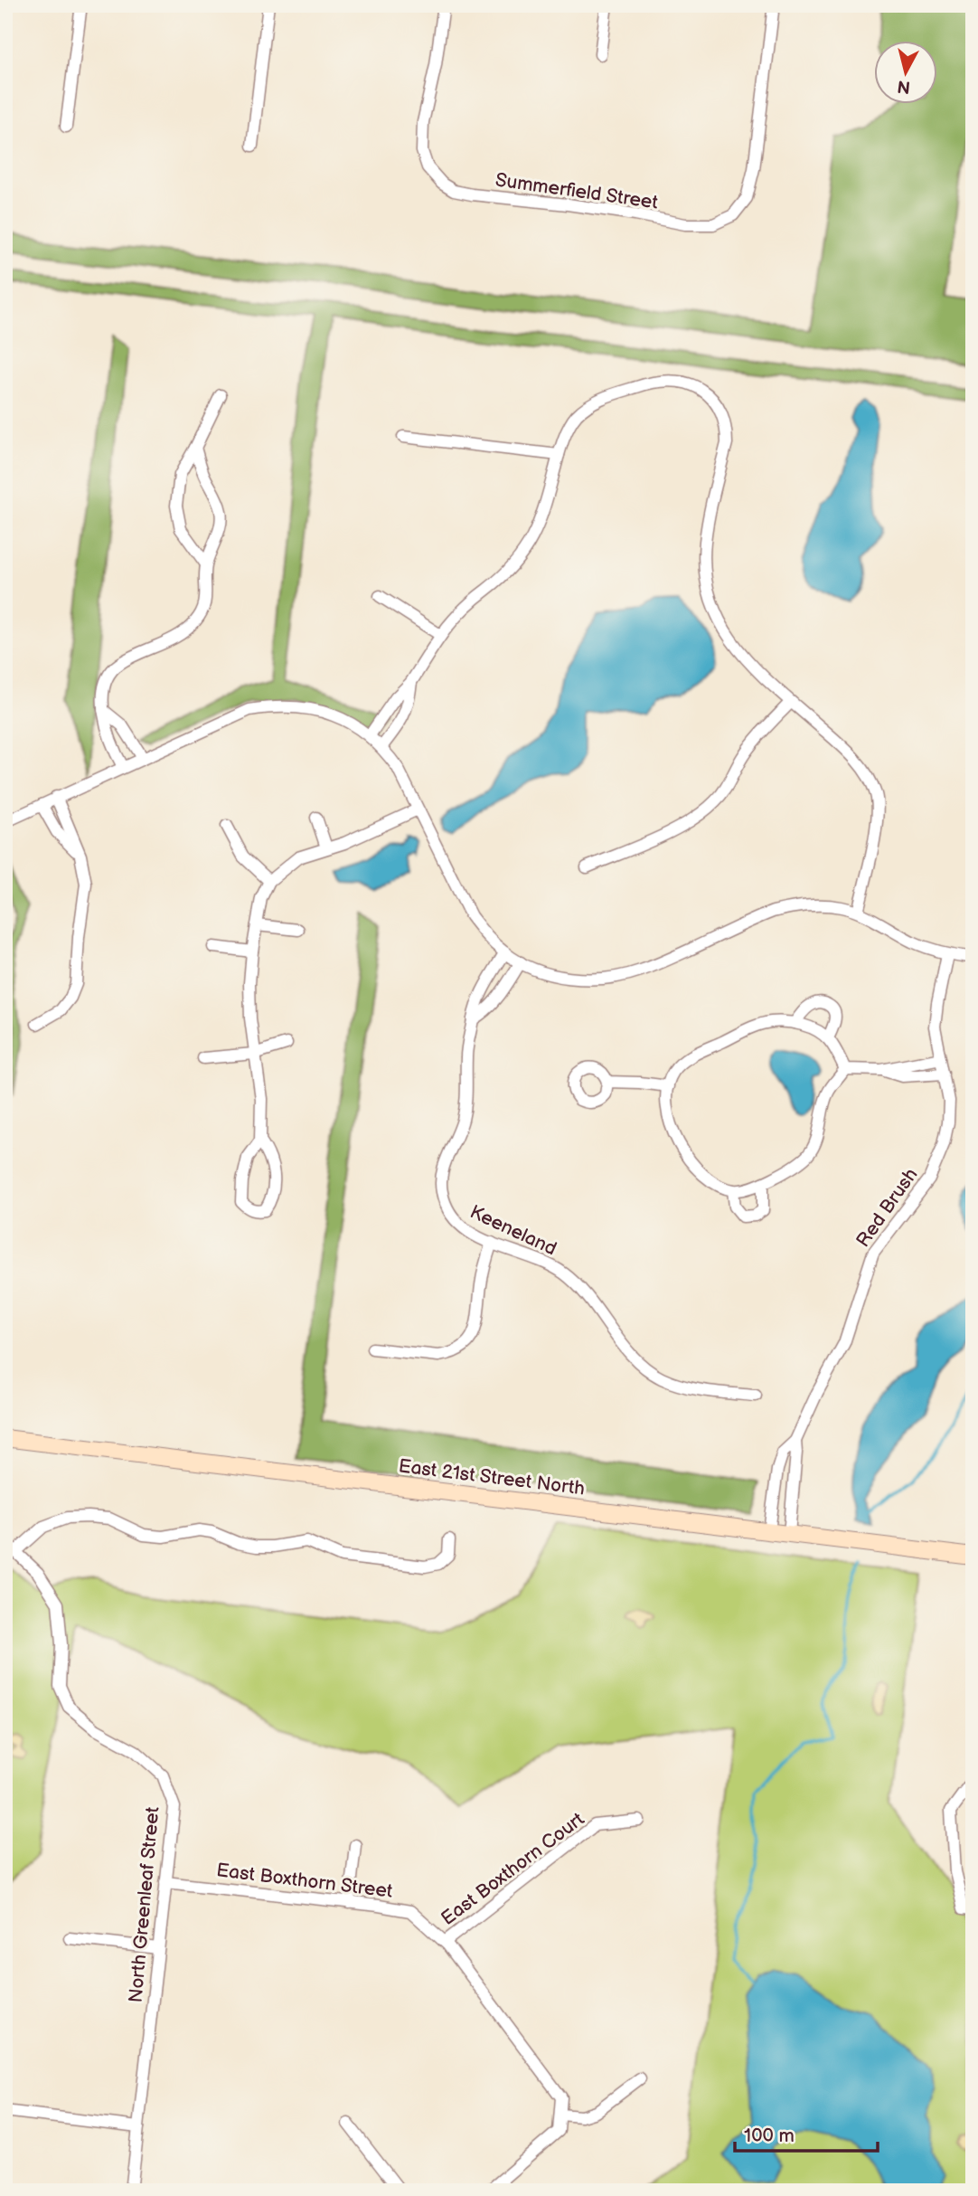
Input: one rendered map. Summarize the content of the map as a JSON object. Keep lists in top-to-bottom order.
{
  "streets": {
    "main road": ["East 21st Street North"],
    "street": [
      "Summerfield Street",
      "Red Brush",
      "Keeneland",
      "East Boxthorn Court",
      "East Boxthorn Street",
      "North Greenleaf Street"
    ]
  },
  "crossings": [
    ["Red Brush", "East 21st Street North"],
    ["East Boxthorn Court", "East Boxthorn Street"],
    ["East Boxthorn Street", "North Greenleaf Street"]
  ],
  "scale_bar": "100 m",
  "north": "bottom"
}
